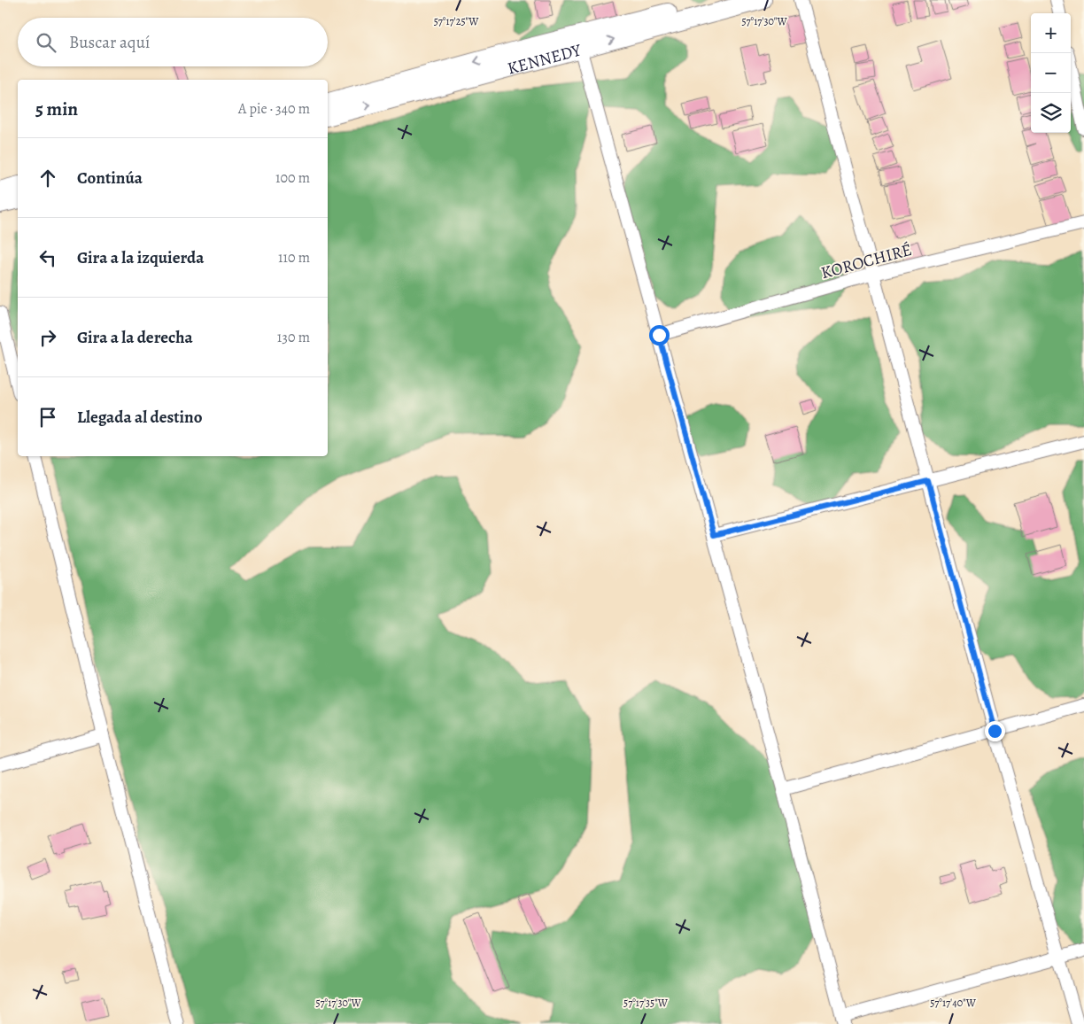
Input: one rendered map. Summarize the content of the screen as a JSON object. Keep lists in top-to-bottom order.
{
  "streets": {
    "main road": ["KENNEDY"],
    "street": ["KOROCHIRÉ"]
  },
  "page": {
    "map_buttons": ["+", "−"],
    "search": "Buscar aquí",
    "heading": ["5 min", "A pie · 340 m"],
    "list": [
      ["Continúa", "100 m"],
      ["Gira a la izquierda", "110 m"],
      ["Gira a la derecha", "130 m"],
      "Llegada al destino"
    ]
  },
  "coordinates": [
    "57°17'25\"W",
    "57°17'30\"W",
    "57°17'35\"W",
    "57°17'40\"W"
  ]
}
